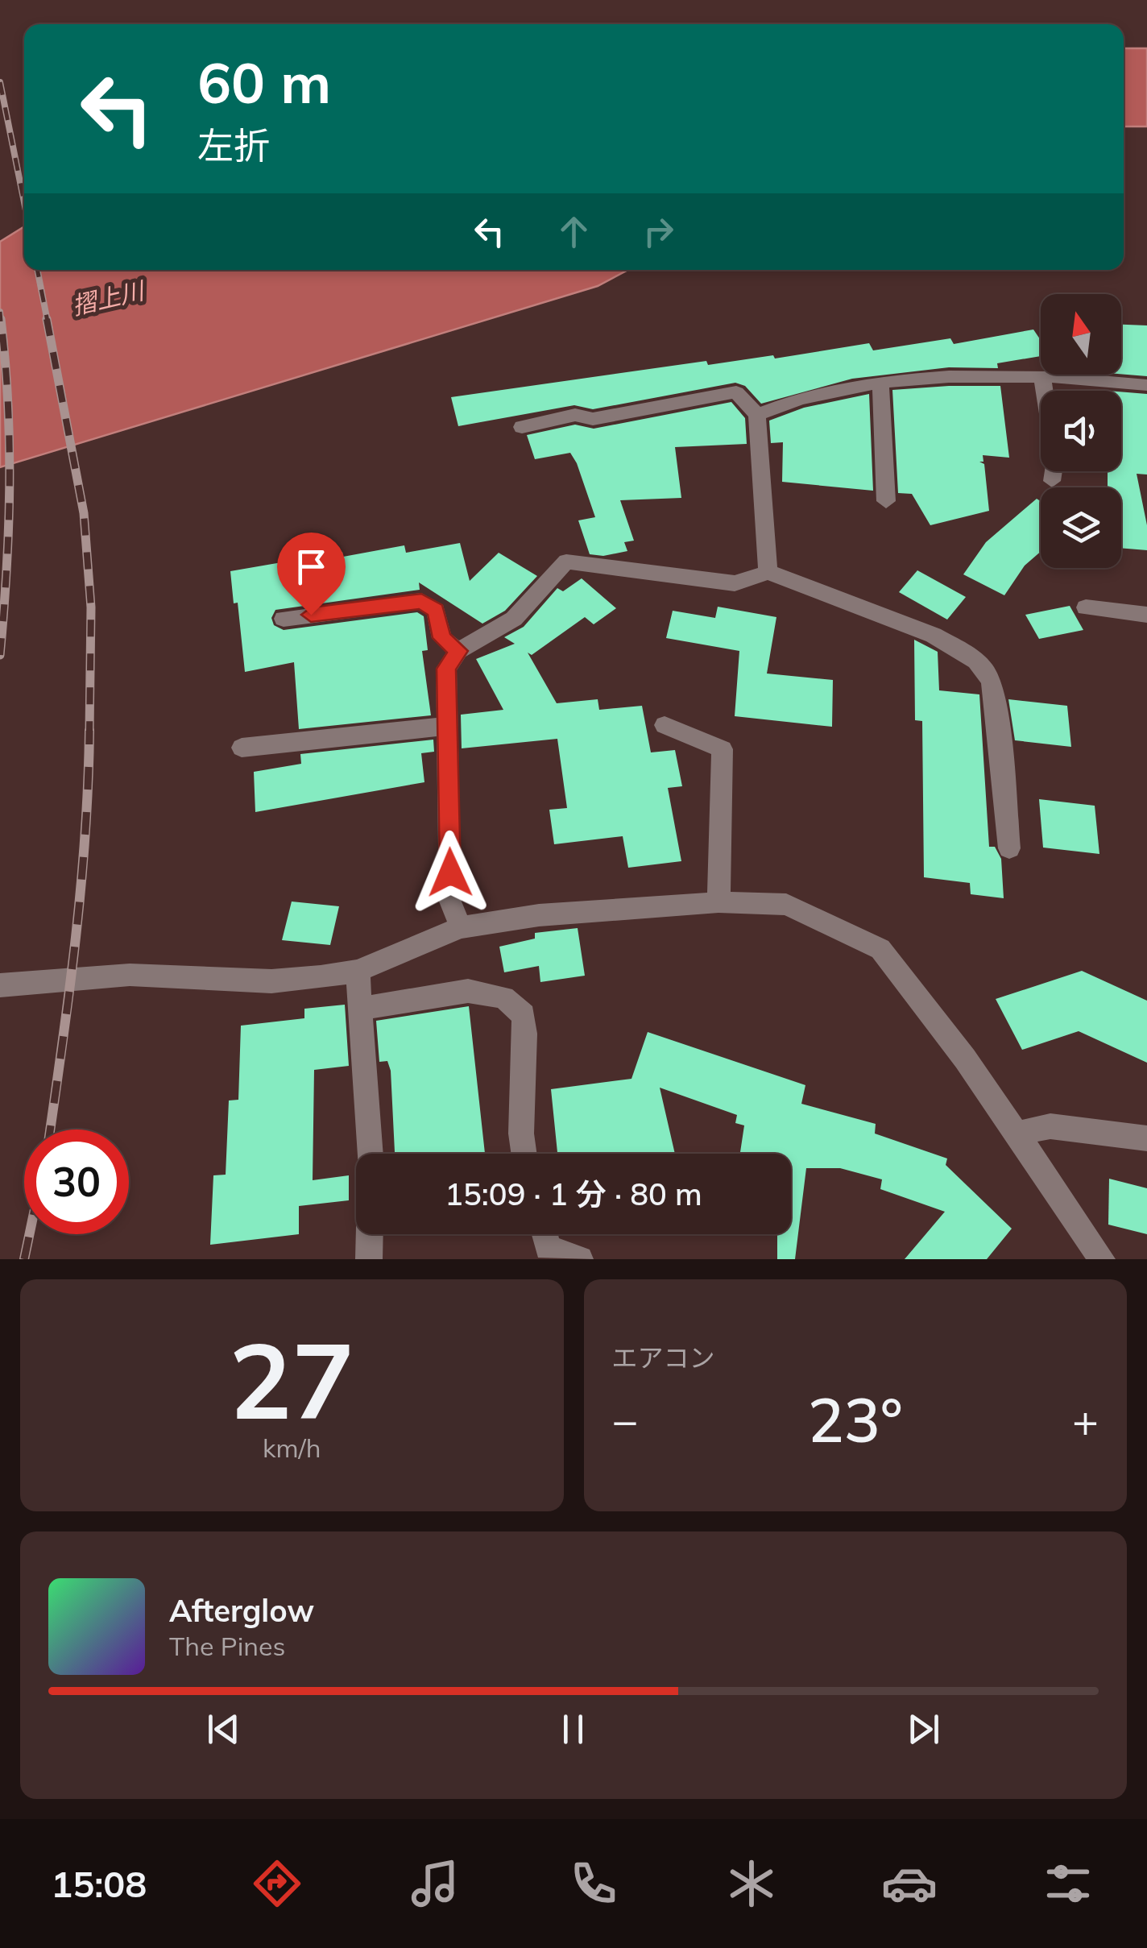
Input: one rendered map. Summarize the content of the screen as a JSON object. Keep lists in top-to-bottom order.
{
  "water": ["摺上川"],
  "north": "top",
  "page": {
    "turn": ["60 m", "左折"],
    "limit": "30",
    "trip": "15:09 · 1 分 · 80 m",
    "tile": [
      ["27", "km/h"],
      "エアコン"
    ],
    "heat": ["−", "23°", "+"],
    "song": ["Afterglow", "The Pines"],
    "tabs": "15:08"
  }
}
